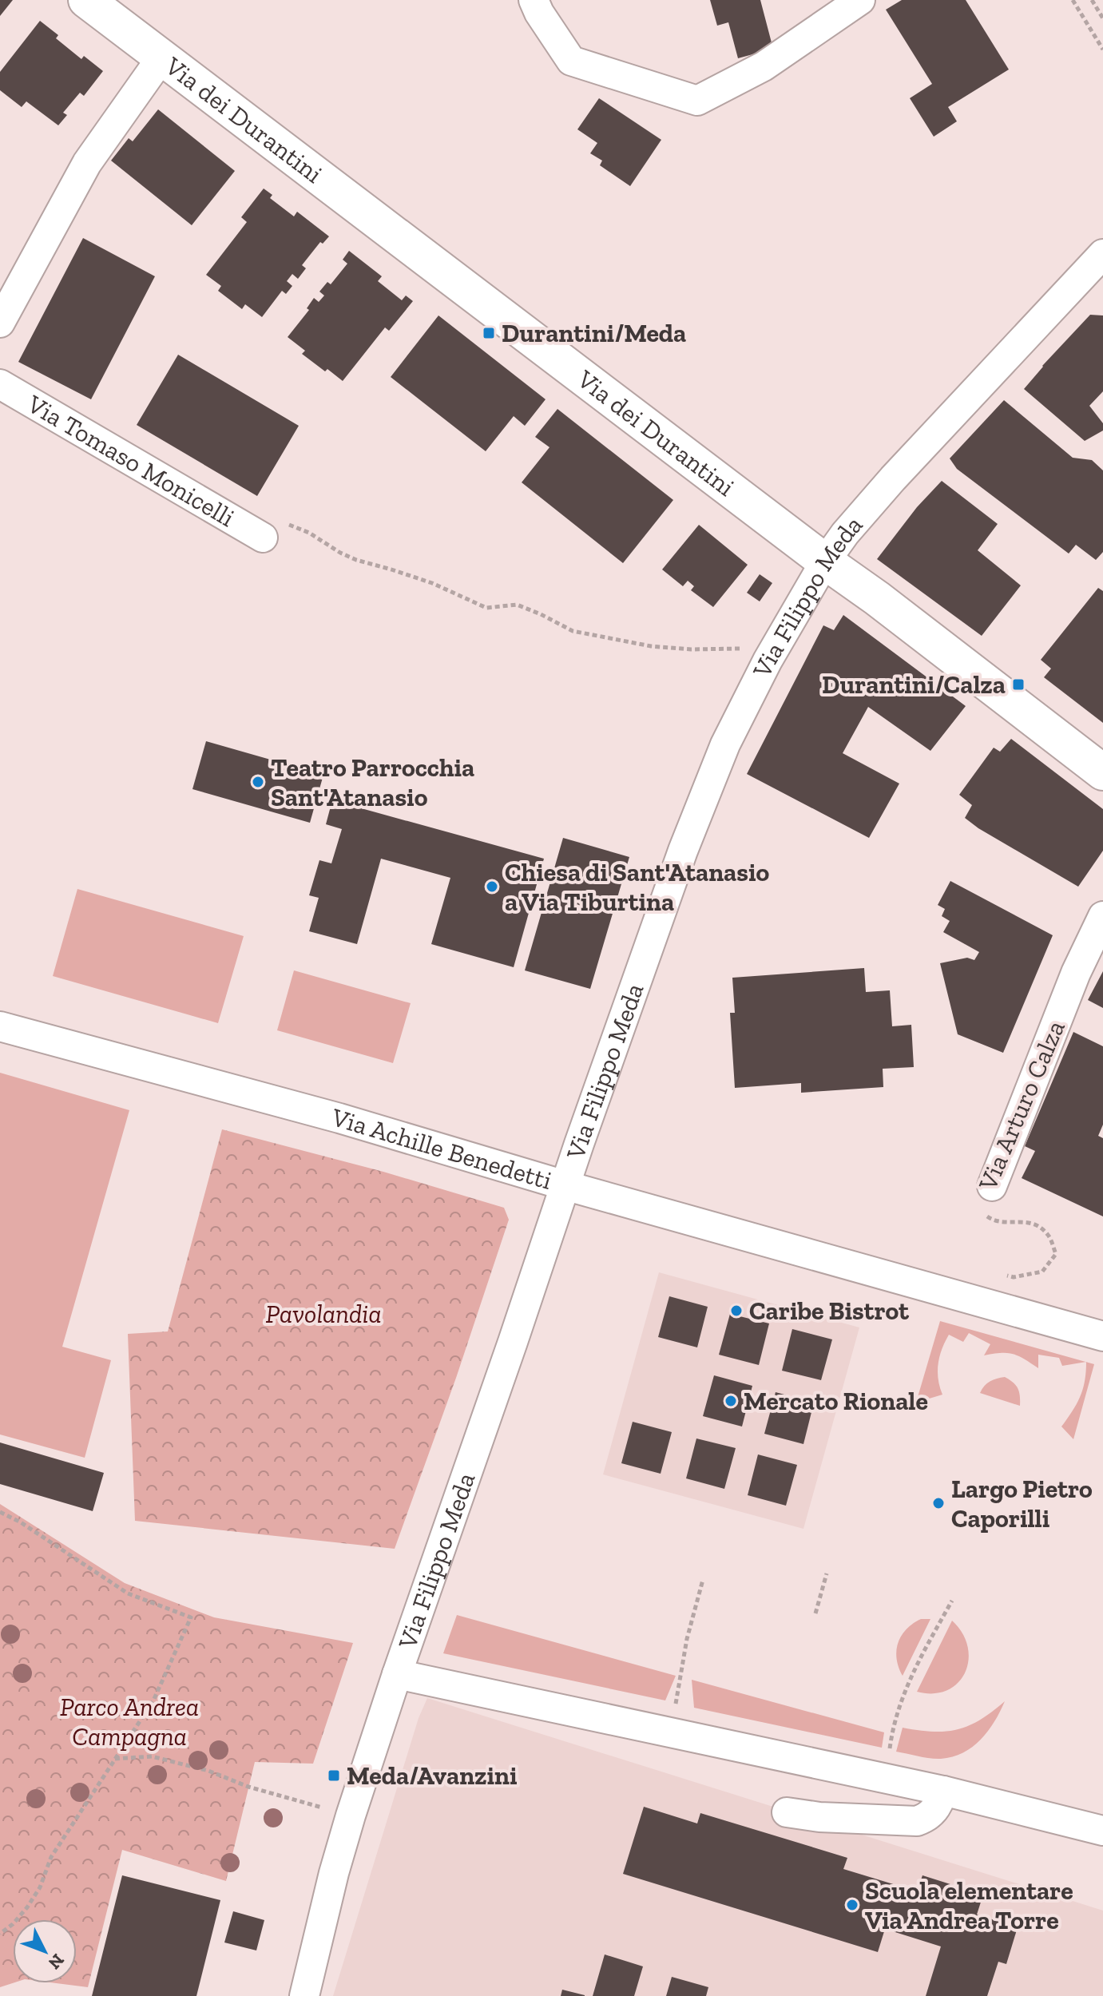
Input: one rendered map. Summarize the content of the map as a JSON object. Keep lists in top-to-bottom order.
{
  "streets": {
    "street": [
      "Via dei Durantini",
      "Via Tomaso Monicelli",
      "Via Filippo Meda",
      "Via Arturo Calza",
      "Via Achille Benedetti"
    ]
  },
  "crossings": [
    ["Via dei Durantini", "Via Filippo Meda"],
    ["Via Filippo Meda", "Via Achille Benedetti"]
  ],
  "parks": ["Pavolandia", "Parco Andrea Campagna"],
  "places": {
    "transit": ["Durantini/Meda", "Durantini/Calza", "Meda/Avanzini"],
    "other": [
      "Teatro Parrocchia Sant'Atanasio",
      "Chiesa di Sant'Atanasio a Via Tiburtina",
      "Caribe Bistrot",
      "Mercato Rionale",
      "Largo Pietro Caporilli",
      "Scuola elementare Via Andrea Torre"
    ]
  },
  "north": "bottom right"
}
